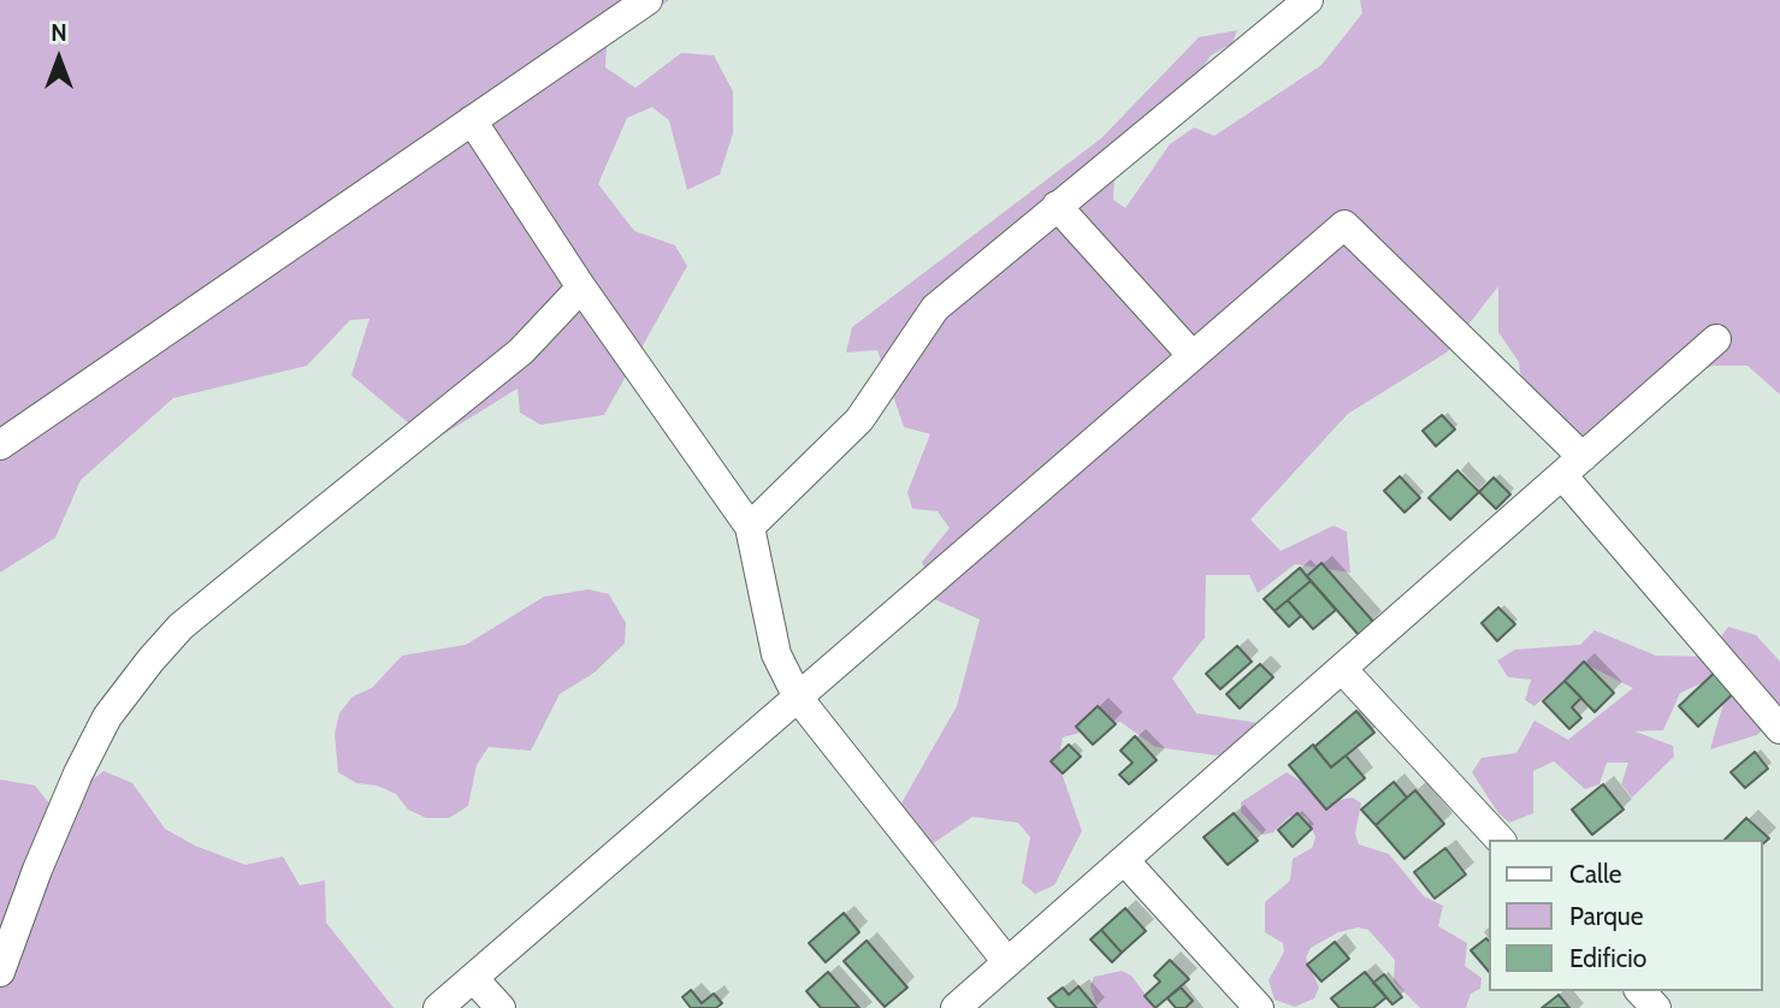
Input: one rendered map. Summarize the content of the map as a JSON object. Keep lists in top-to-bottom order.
{
  "legend": ["Calle", "Parque", "Edificio"],
  "north": "top"
}
